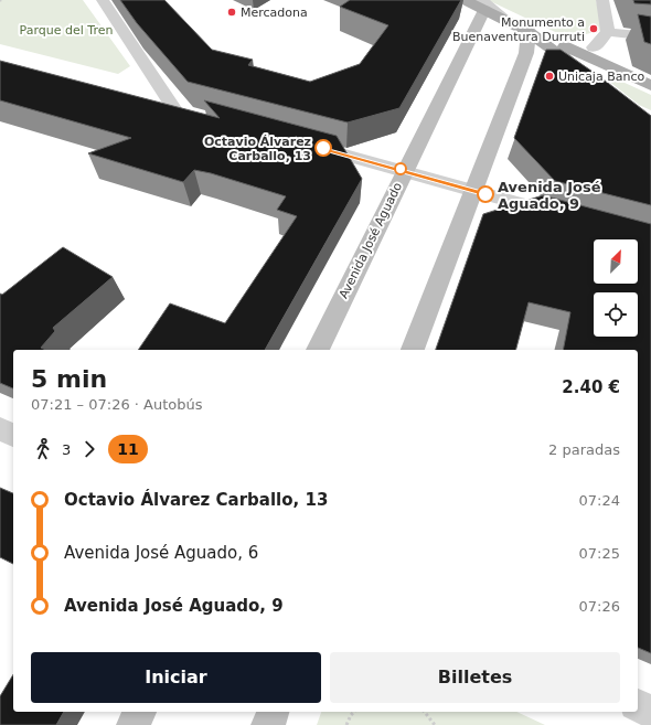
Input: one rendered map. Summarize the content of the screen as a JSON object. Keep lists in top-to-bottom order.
{
  "streets": {
    "main road": ["Avenida José Aguado"]
  },
  "parks": ["Parque del Tren"],
  "places": [
    "Mercadona",
    "Monumento a Buenaventura Durruti",
    "Unicaja Banco",
    "Octavio Álvarez Carballo, 13",
    "Avenida José Aguado, 9"
  ],
  "lines": ["bus line 11"],
  "north": "top right",
  "page": {
    "heading": ["5 min", "07:21 – 07:26 · Autobús", "2.40 €"],
    "legs": ["3", "11", "2 paradas"],
    "list": [
      {
        "name": "Octavio Álvarez Carballo, 13",
        "value": "07:24"
      },
      {
        "name": "Avenida José Aguado, 6",
        "value": "07:25"
      },
      {
        "name": "Avenida José Aguado, 9",
        "value": "07:26"
      }
    ],
    "buttons": ["Iniciar", "Billetes"]
  }
}
